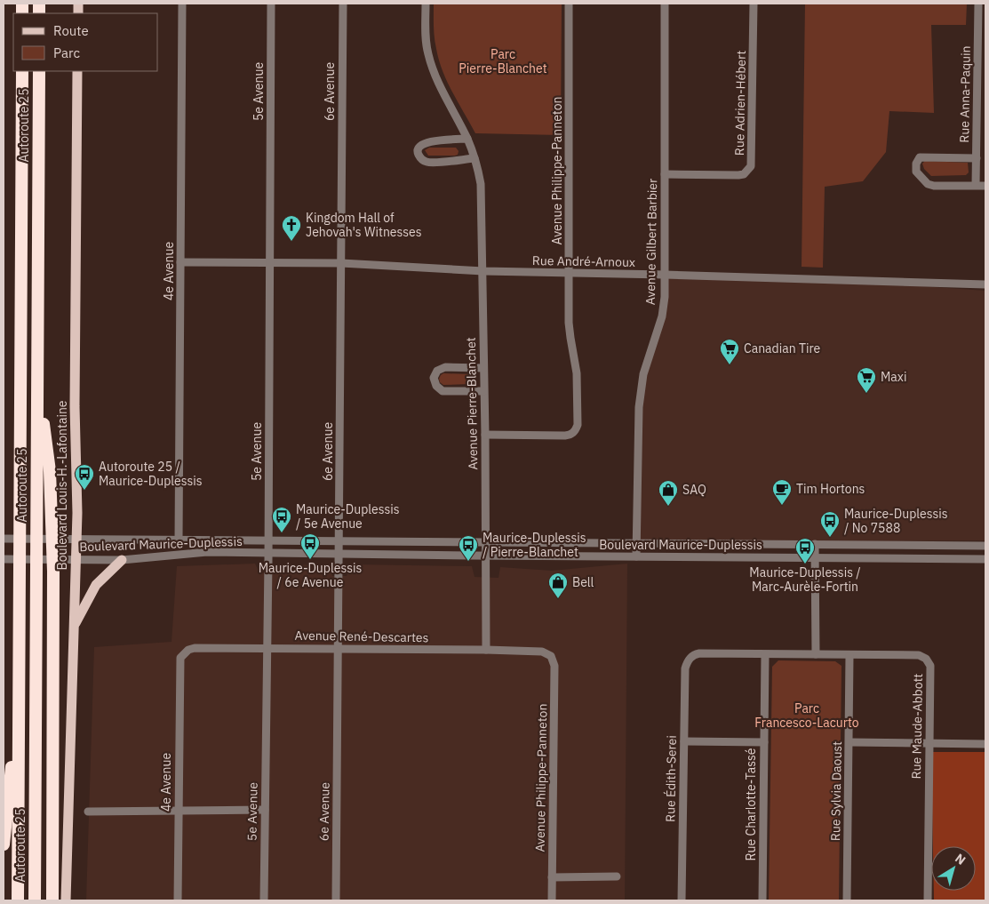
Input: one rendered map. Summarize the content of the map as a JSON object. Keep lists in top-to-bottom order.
{
  "streets": {
    "highway": ["Autoroute 25"],
    "main road": ["Boulevard Louis-H.-Lafontaine"],
    "street": [
      "5e Avenue",
      "6e Avenue",
      "Rue Anna-Paquin",
      "Rue Adrien-Hébert",
      "Avenue Philippe-Panneton",
      "Avenue Gilbert Barbier",
      "Rue André-Arnoux",
      "4e Avenue",
      "Avenue Pierre-Blanchet",
      "Boulevard Maurice-Duplessis",
      "Avenue René-Descartes",
      "Rue Maude-Abbott",
      "Rue Édith-Serei",
      "Rue Sylvia Daoust",
      "Rue Charlotte-Tassé"
    ]
  },
  "crossings": [
    ["5e Avenue", "Rue André-Arnoux"],
    ["5e Avenue", "Boulevard Maurice-Duplessis"],
    ["5e Avenue", "Avenue René-Descartes"],
    ["6e Avenue", "Rue André-Arnoux"],
    ["6e Avenue", "Boulevard Maurice-Duplessis"],
    ["6e Avenue", "Avenue René-Descartes"],
    ["Rue Adrien-Hébert", "Avenue Gilbert Barbier"],
    ["Avenue Philippe-Panneton", "Rue André-Arnoux"],
    ["Avenue Philippe-Panneton", "Avenue Pierre-Blanchet"],
    ["Avenue Philippe-Panneton", "Avenue René-Descartes"],
    ["Avenue Gilbert Barbier", "Rue André-Arnoux"],
    ["Avenue Gilbert Barbier", "Boulevard Maurice-Duplessis"],
    ["Rue André-Arnoux", "4e Avenue"],
    ["Rue André-Arnoux", "Avenue Pierre-Blanchet"],
    ["4e Avenue", "Boulevard Maurice-Duplessis"],
    ["4e Avenue", "Avenue René-Descartes"],
    ["Avenue Pierre-Blanchet", "Boulevard Maurice-Duplessis"],
    ["Avenue Pierre-Blanchet", "Avenue René-Descartes"],
    ["Boulevard Louis-H.-Lafontaine", "Boulevard Maurice-Duplessis"],
    ["Rue Maude-Abbott", "Rue Édith-Serei"],
    ["Rue Maude-Abbott", "Rue Sylvia Daoust"],
    ["Rue Maude-Abbott", "Rue Charlotte-Tassé"]
  ],
  "parks": ["Parc Pierre-Blanchet", "Parc Francesco-Lacurto"],
  "places": {
    "church": ["Kingdom Hall of Jehovah's Witnesses"],
    "supermarket": ["Canadian Tire", "Maxi"],
    "bus stop": [
      "Autoroute 25 / Maurice-Duplessis",
      "Maurice-Duplessis / 5e Avenue",
      "Maurice-Duplessis / No 7588",
      "Maurice-Duplessis / 6e Avenue",
      "Maurice-Duplessis / Pierre-Blanchet",
      "Maurice-Duplessis / Marc-Aurèle-Fortin"
    ],
    "cafe": ["Tim Hortons"],
    "shop": ["SAQ", "Bell"]
  },
  "legend": ["Route", "Parc"],
  "north": "top right"
}
